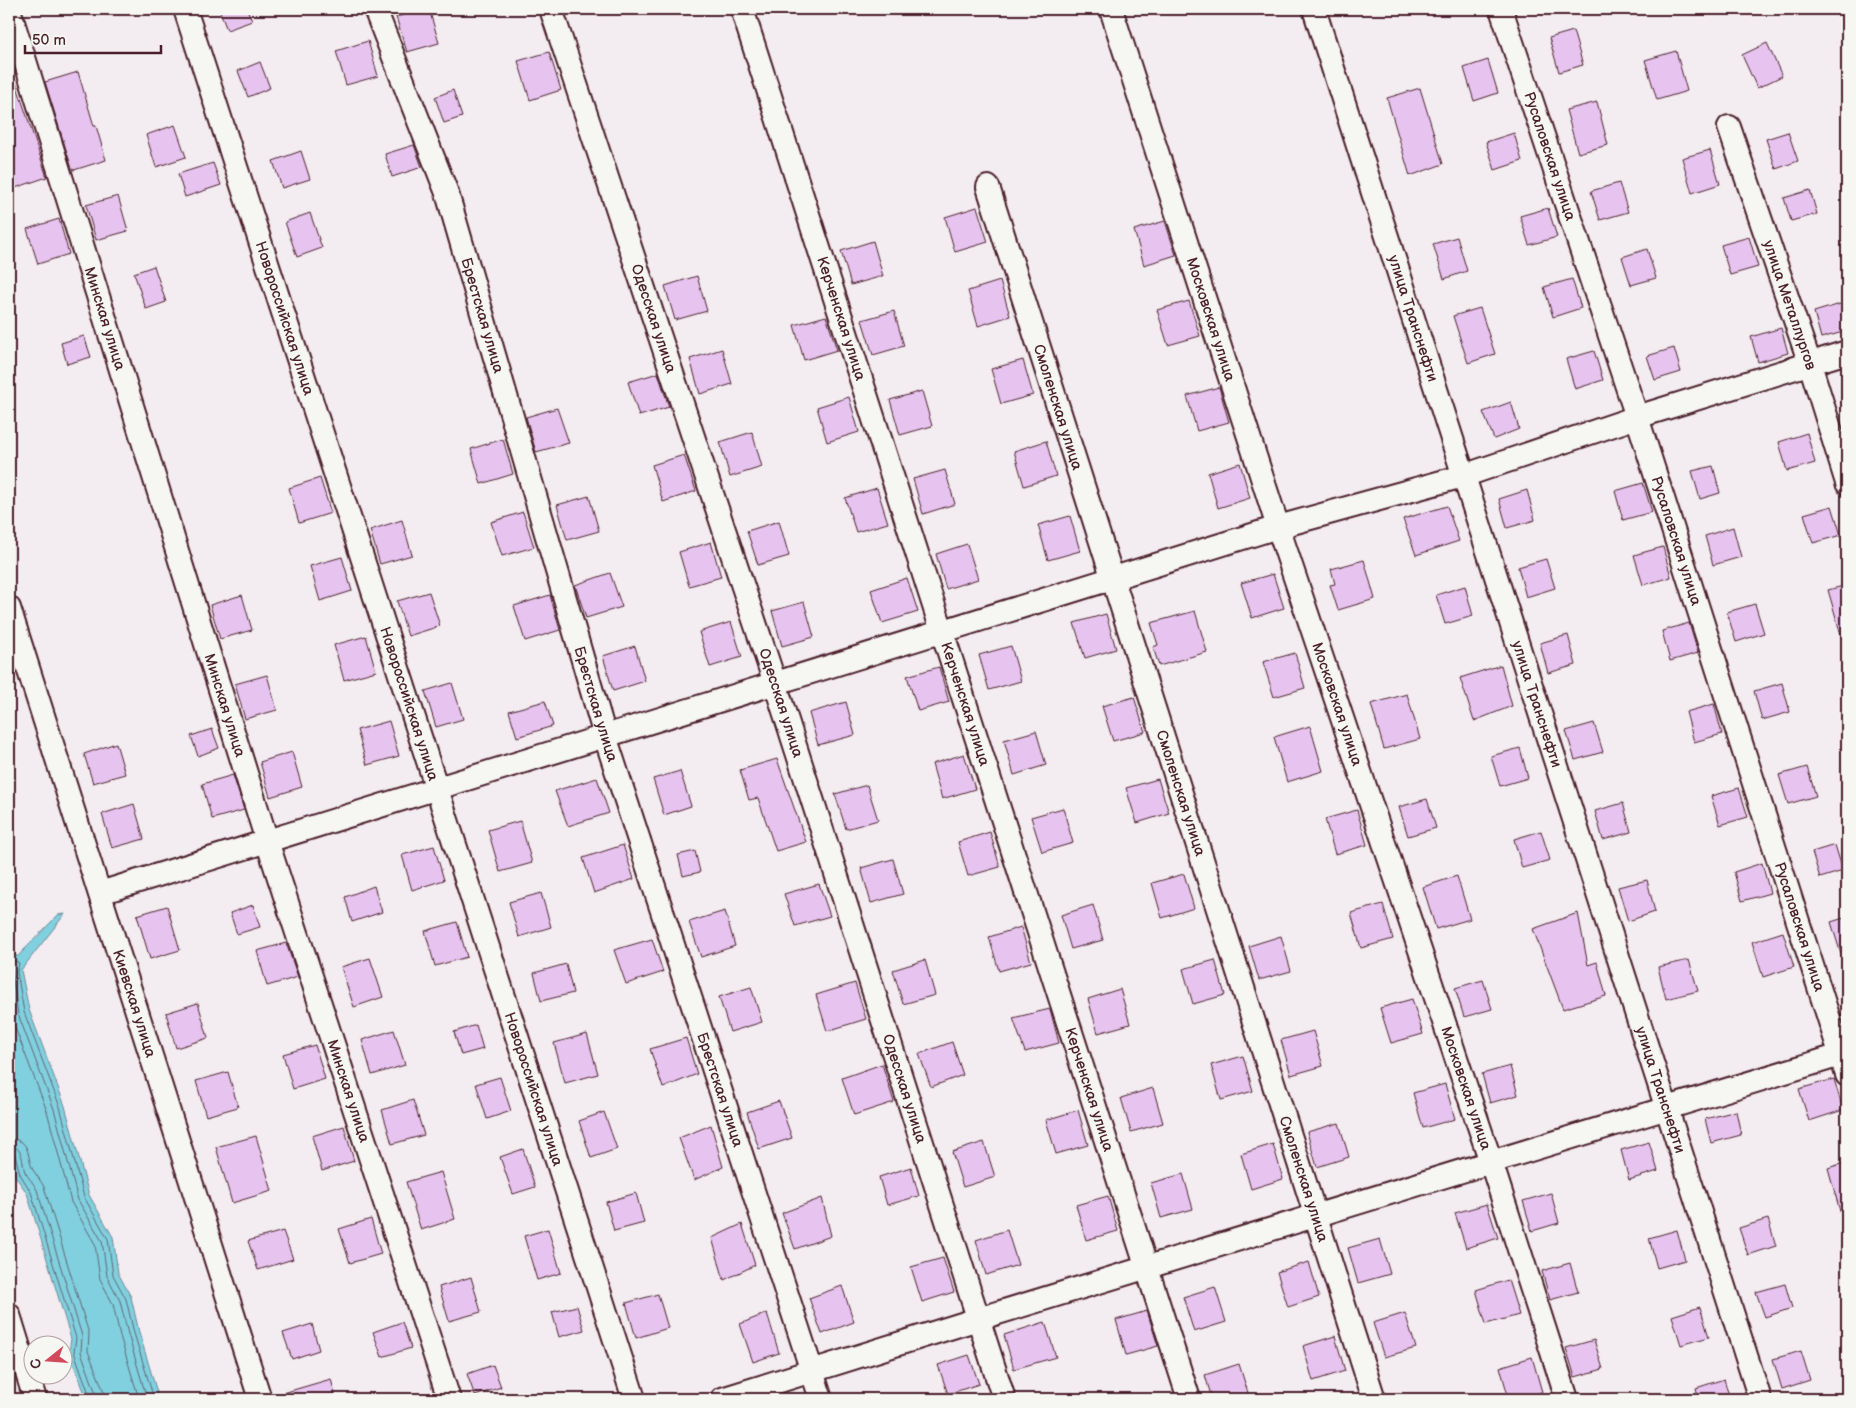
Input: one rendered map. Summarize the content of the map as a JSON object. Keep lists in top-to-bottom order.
{
  "streets": {
    "street": [
      "Русаловская улица",
      "улица Металлургов",
      "Брестская улица",
      "Минская улица",
      "Одесская улица",
      "Керченская улица",
      "Новороссийская улица",
      "улица Транснефти",
      "Московская улица",
      "Смоленская улица",
      "Киевская улица"
    ]
  },
  "scale_bar": "50 m",
  "north": "left"
}
